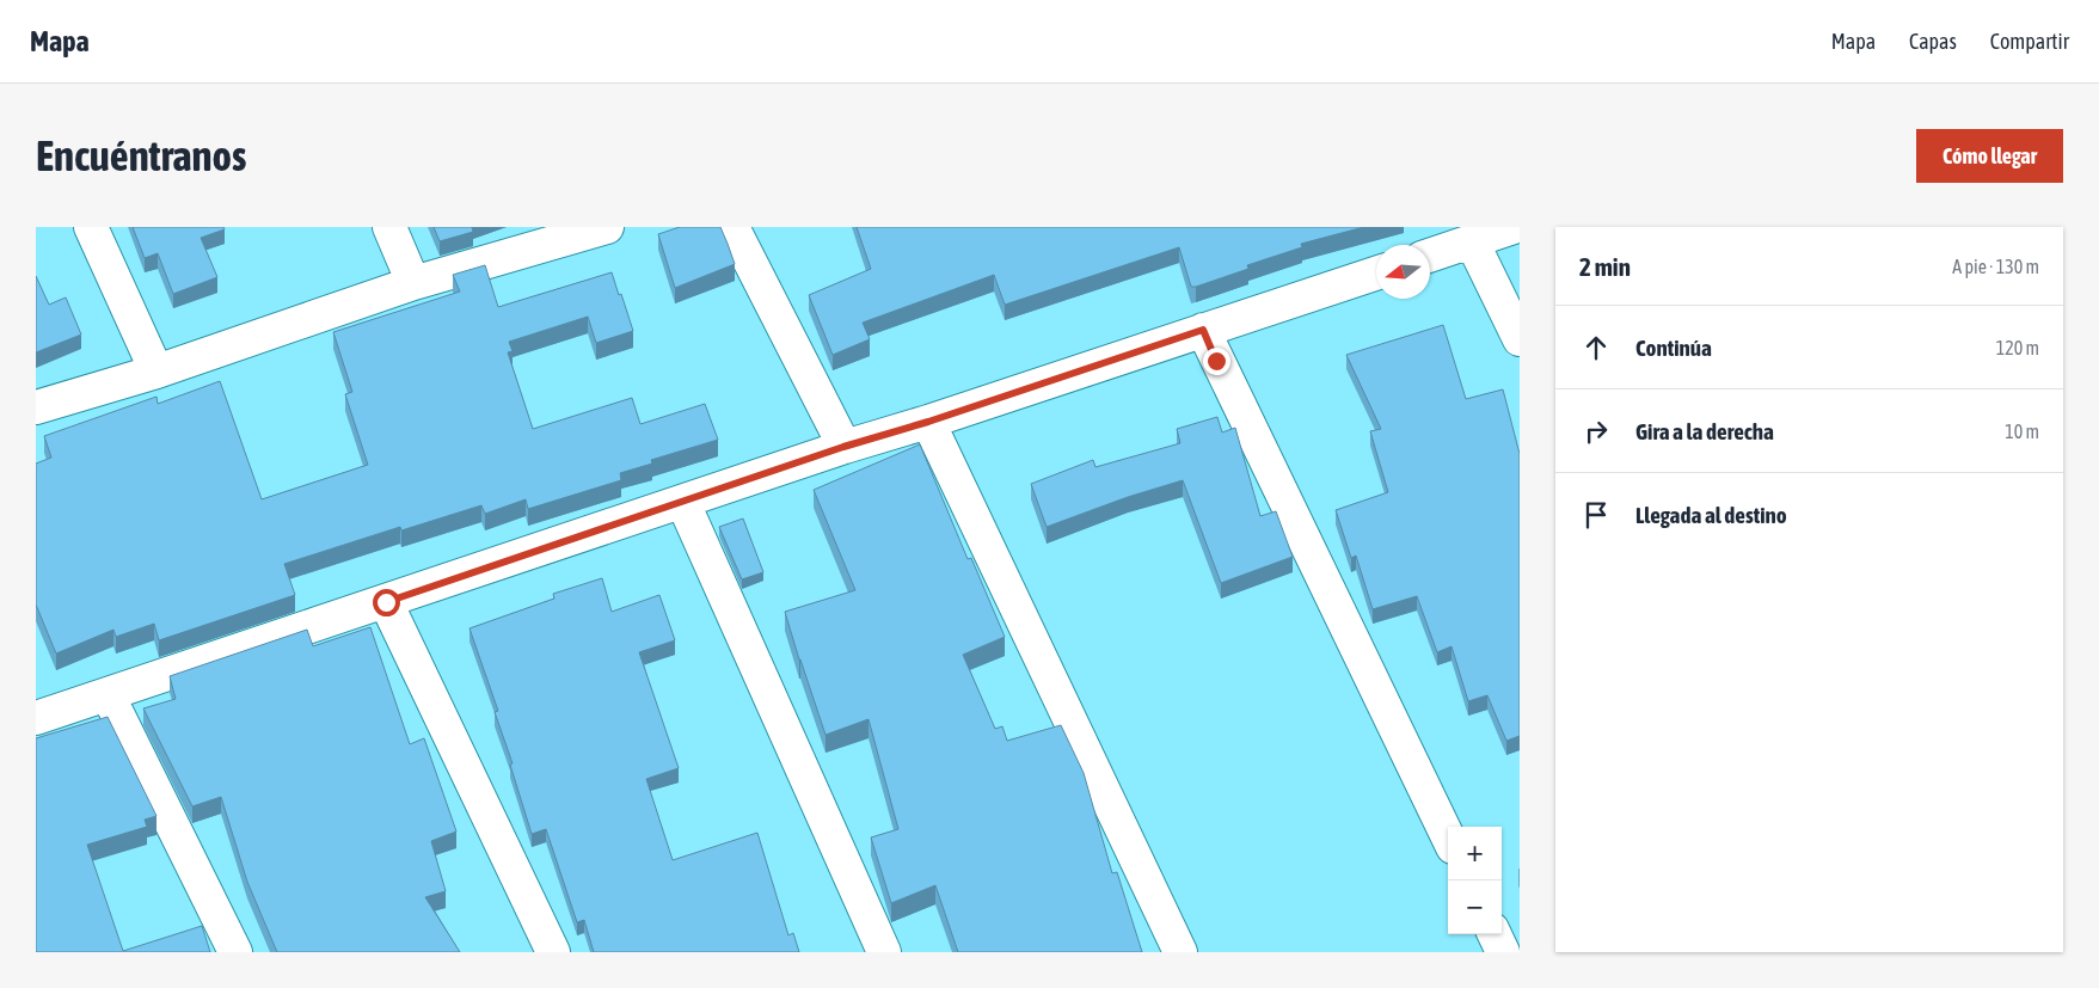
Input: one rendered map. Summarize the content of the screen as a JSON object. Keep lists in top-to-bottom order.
{
  "north": "left",
  "page": {
    "header": "Mapa",
    "nav": ["Mapa", "Capas", "Compartir"],
    "buttons": "Cómo llegar",
    "title": "Encuéntranos",
    "heading": ["2 min", "A pie · 130 m"],
    "list": [
      ["Continúa", "120 m"],
      ["Gira a la derecha", "10 m"],
      "Llegada al destino"
    ],
    "map_buttons": ["+", "−"]
  }
}
